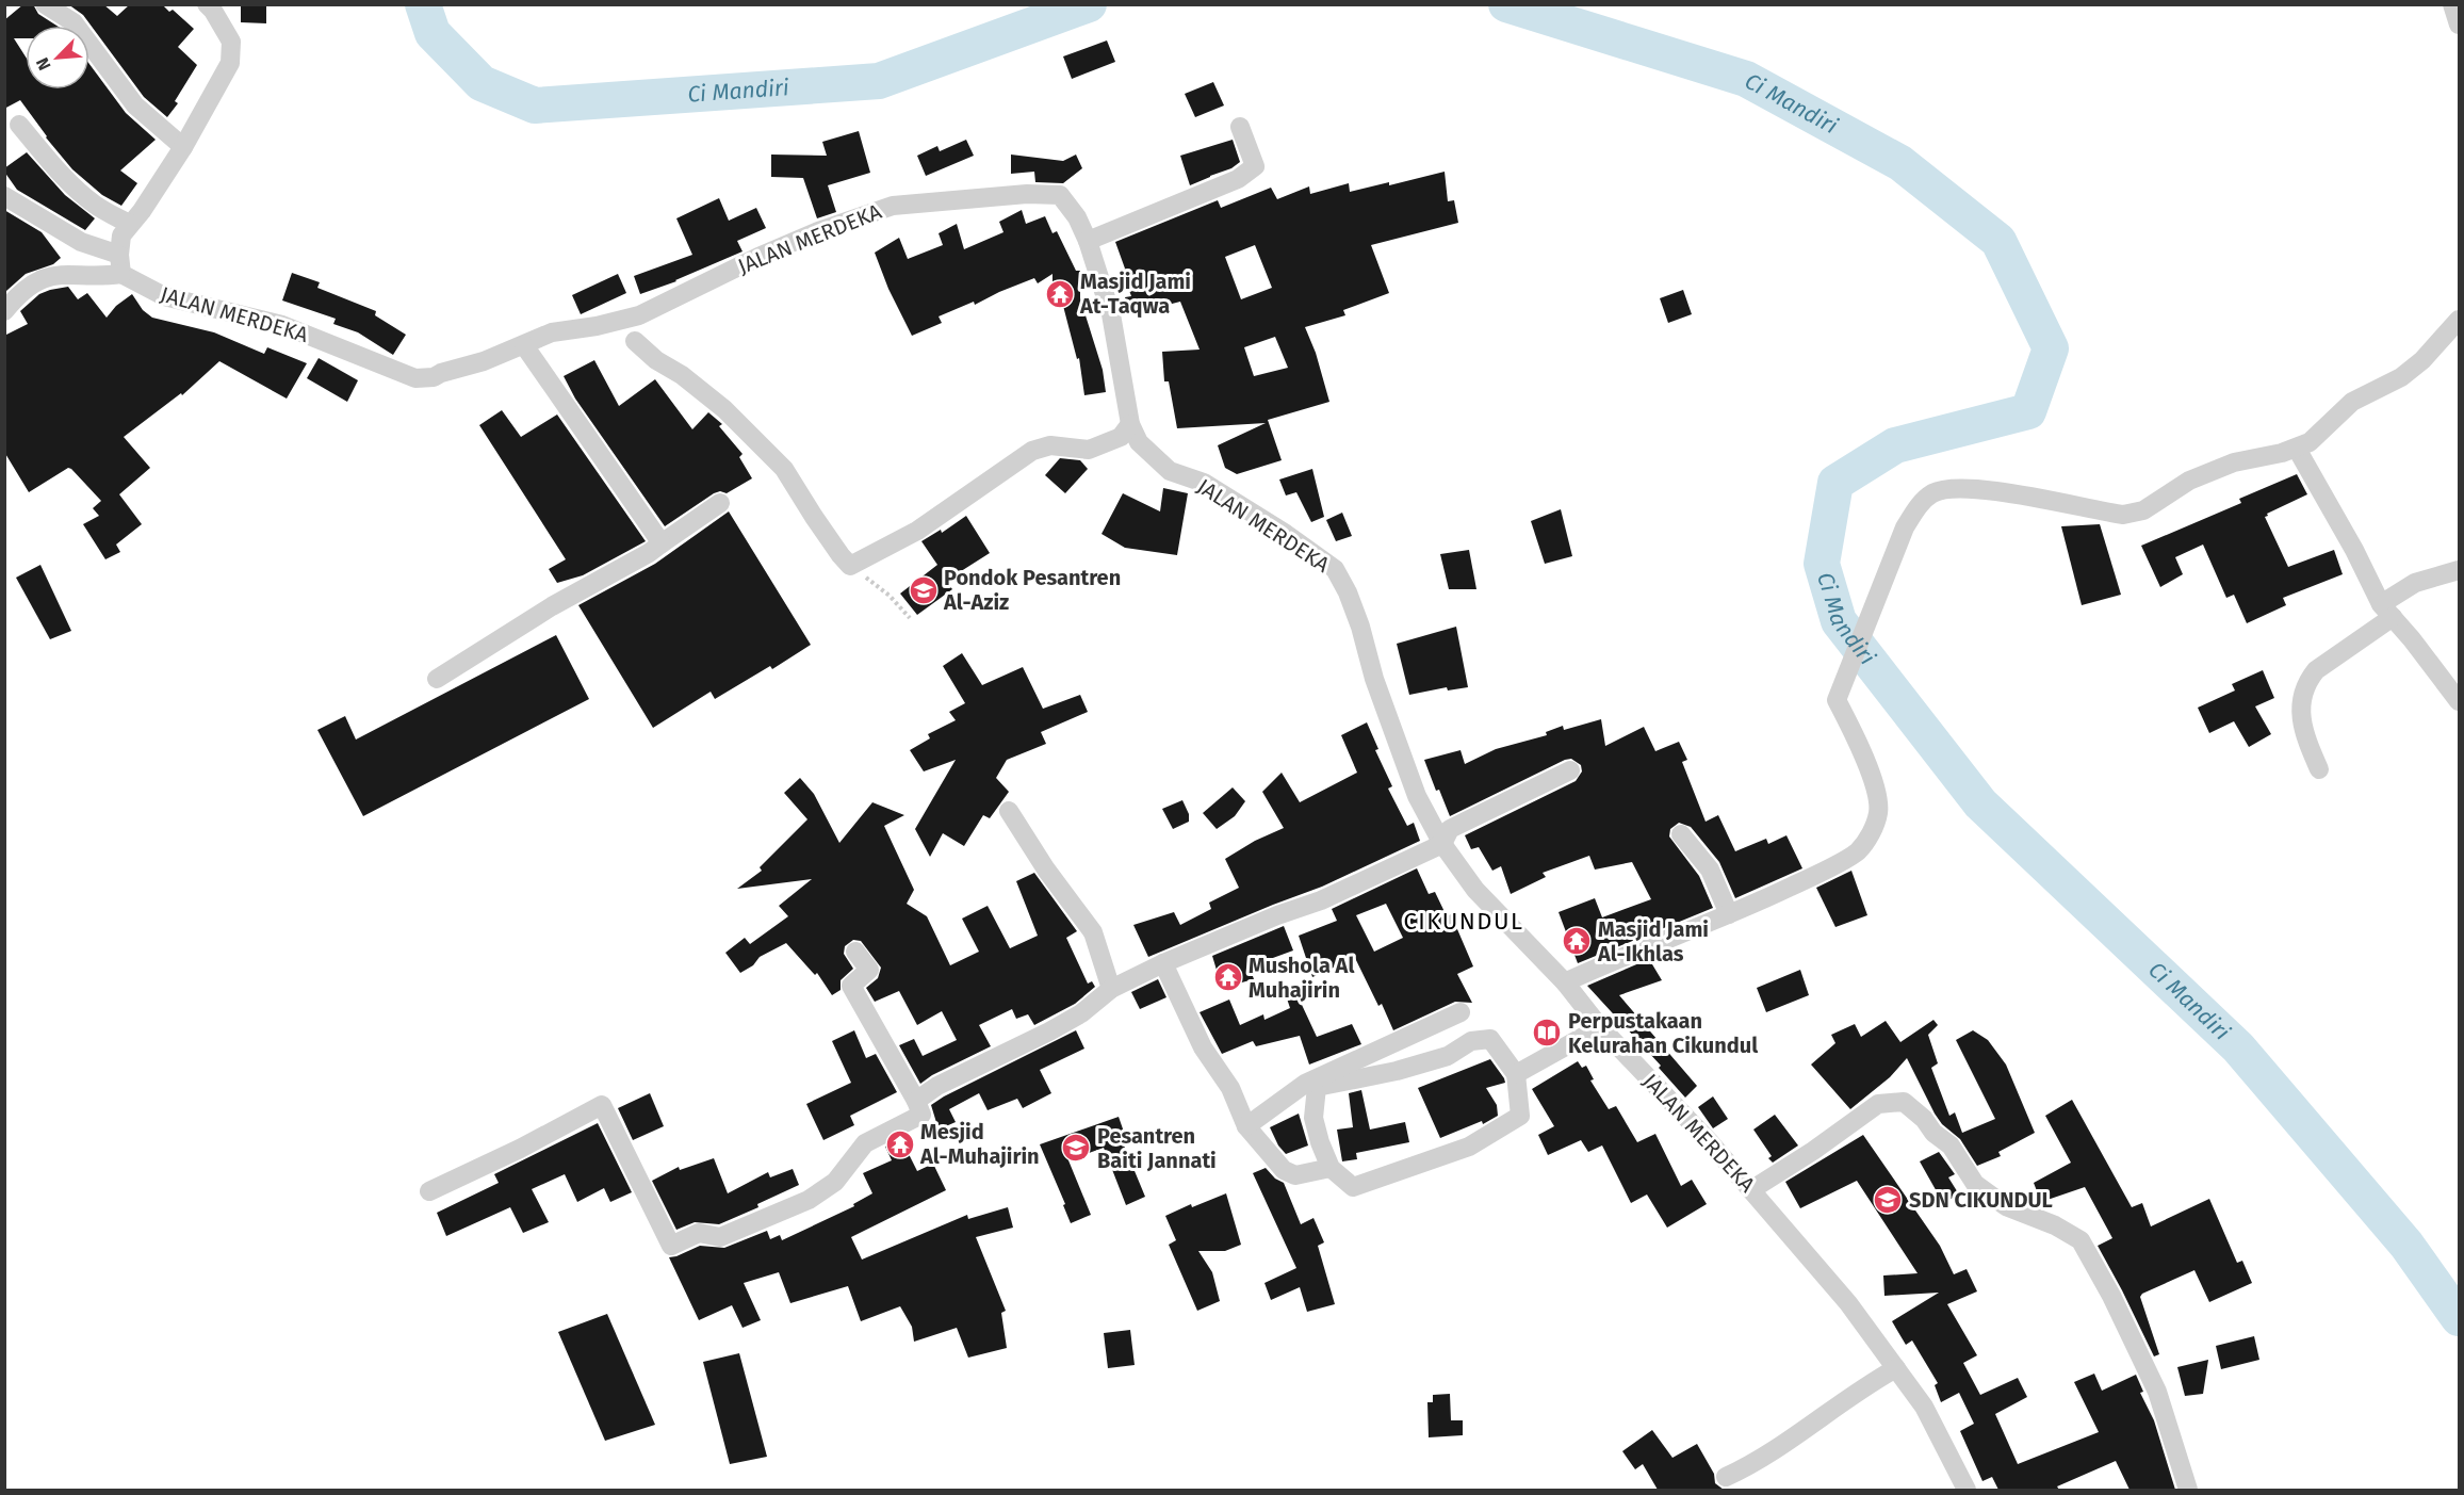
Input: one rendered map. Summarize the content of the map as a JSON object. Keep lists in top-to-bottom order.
{
  "streets": {
    "street": ["JALAN MERDEKA"]
  },
  "districts": ["CIKUNDUL"],
  "water": ["Ci Mandiri"],
  "places": {
    "temple": [
      "Masjid Jami At-Taqwa",
      "Masjid Jami Al-Ikhlas",
      "Mushola Al Muhajirin",
      "Mesjid Al-Muhajirin"
    ],
    "school or university": ["Pondok Pesantren Al-Aziz", "Pesantren Baiti Jannati", "SDN CIKUNDUL"],
    "library": ["Perpustakaan Kelurahan Cikundul"]
  },
  "north": "bottom left"
}
